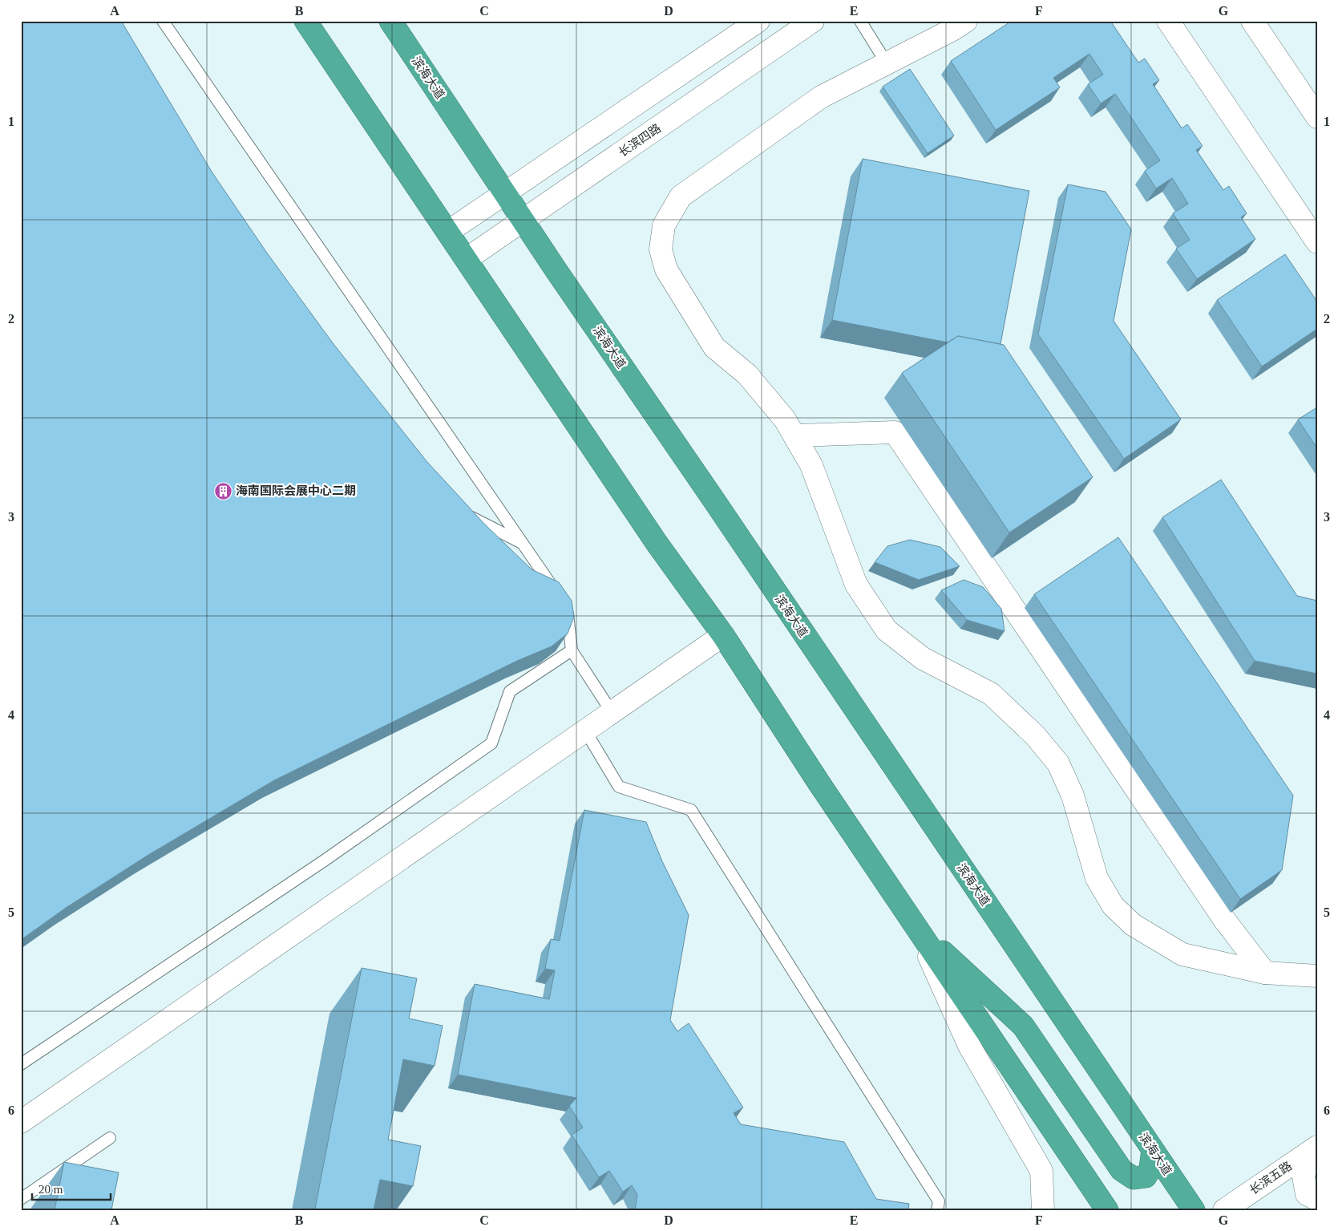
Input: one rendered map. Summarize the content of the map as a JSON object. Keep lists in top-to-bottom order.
{
  "streets": {
    "highway": ["滨海大道"],
    "street": ["长滨四路", "长滨五路"]
  },
  "crossings": [
    ["滨海大道", "长滨四路"]
  ],
  "places": {
    "building": ["海南国际会展中心二期"]
  },
  "scale_bar": "20 m",
  "grid": {
    "columns": [
      "A",
      "B",
      "C",
      "D",
      "E",
      "F",
      "G"
    ],
    "rows": [
      "1",
      "2",
      "3",
      "4",
      "5",
      "6"
    ]
  }
}
